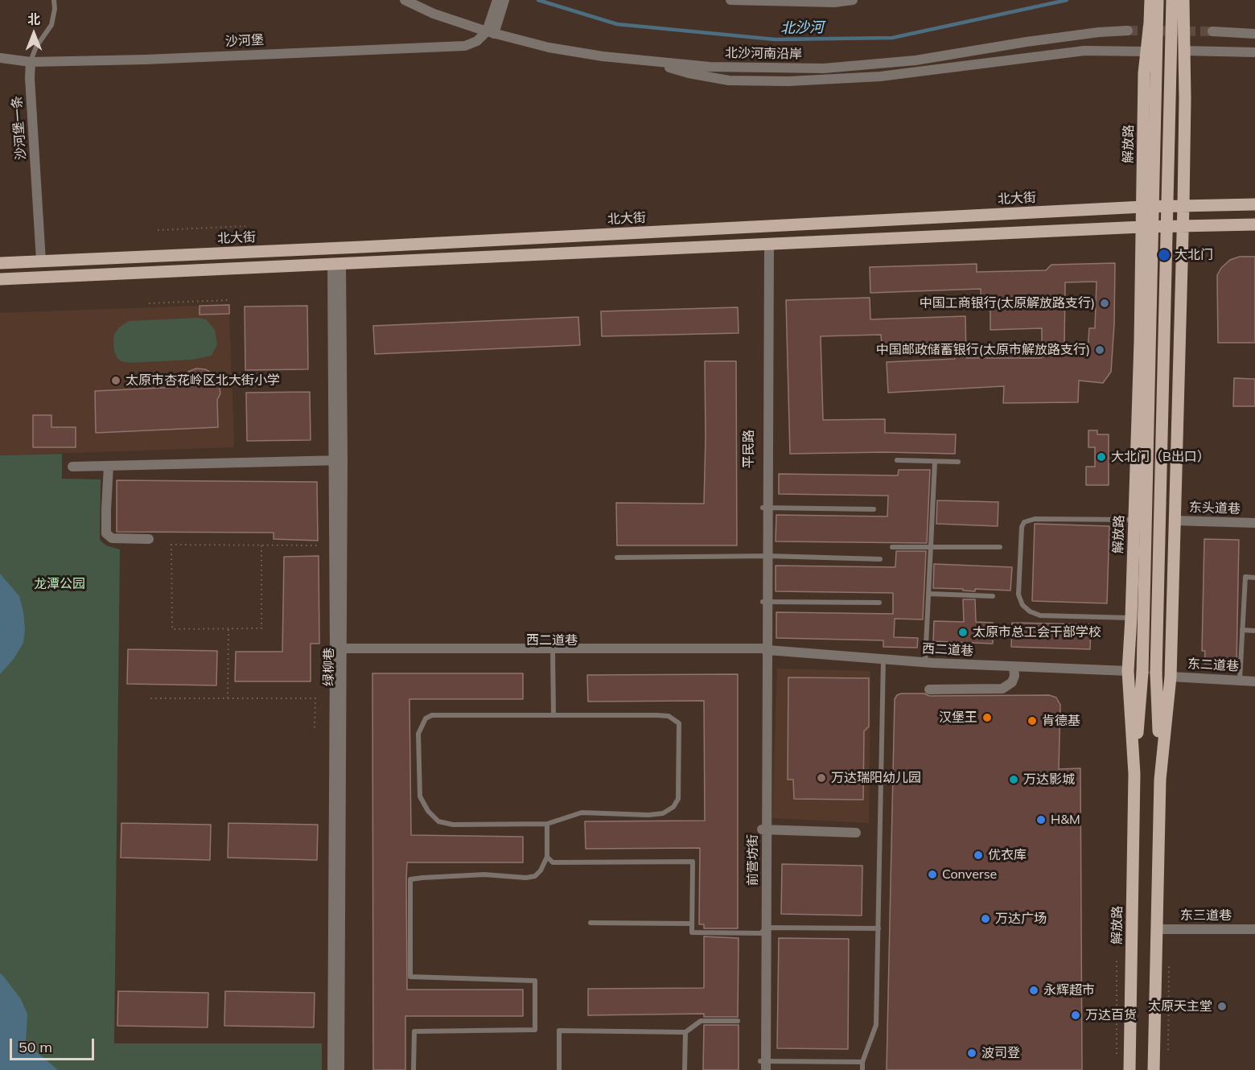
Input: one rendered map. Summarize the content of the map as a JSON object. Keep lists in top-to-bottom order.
{
  "streets": {
    "main road": ["解放路", "北大街"],
    "street": [
      "沙河堡",
      "北沙河南沿岸",
      "沙河堡一条",
      "平民路",
      "东头道巷",
      "西二道巷",
      "东二道巷",
      "绿柳巷",
      "前营坊街",
      "东三道巷"
    ]
  },
  "crossings": [
    ["沙河堡", "北沙河南沿岸"],
    ["沙河堡", "沙河堡一条"],
    ["沙河堡一条", "北大街"],
    ["解放路", "北大街"],
    ["解放路", "西二道巷"],
    ["平民路", "西二道巷"],
    ["平民路", "前营坊街"],
    ["西二道巷", "绿柳巷"],
    ["西二道巷", "前营坊街"]
  ],
  "water": ["北沙河"],
  "parks": ["龙潭公园"],
  "places": [
    "大北门",
    "中国工商银行(太原解放路支行)",
    "中国邮政储蓄银行(太原市解放路支行)",
    "太原市杏花岭区北大街小学",
    "大北门（B出口）",
    "太原市总工会干部学校",
    "汉堡王",
    "肯德基",
    "万达瑞阳幼儿园",
    "万达影城",
    "H&M",
    "优衣库",
    "Converse",
    "万达广场",
    "永辉超市",
    "太原天主堂",
    "万达百货",
    "波司登"
  ],
  "scale_bar": "50 m",
  "north": "top"
}
